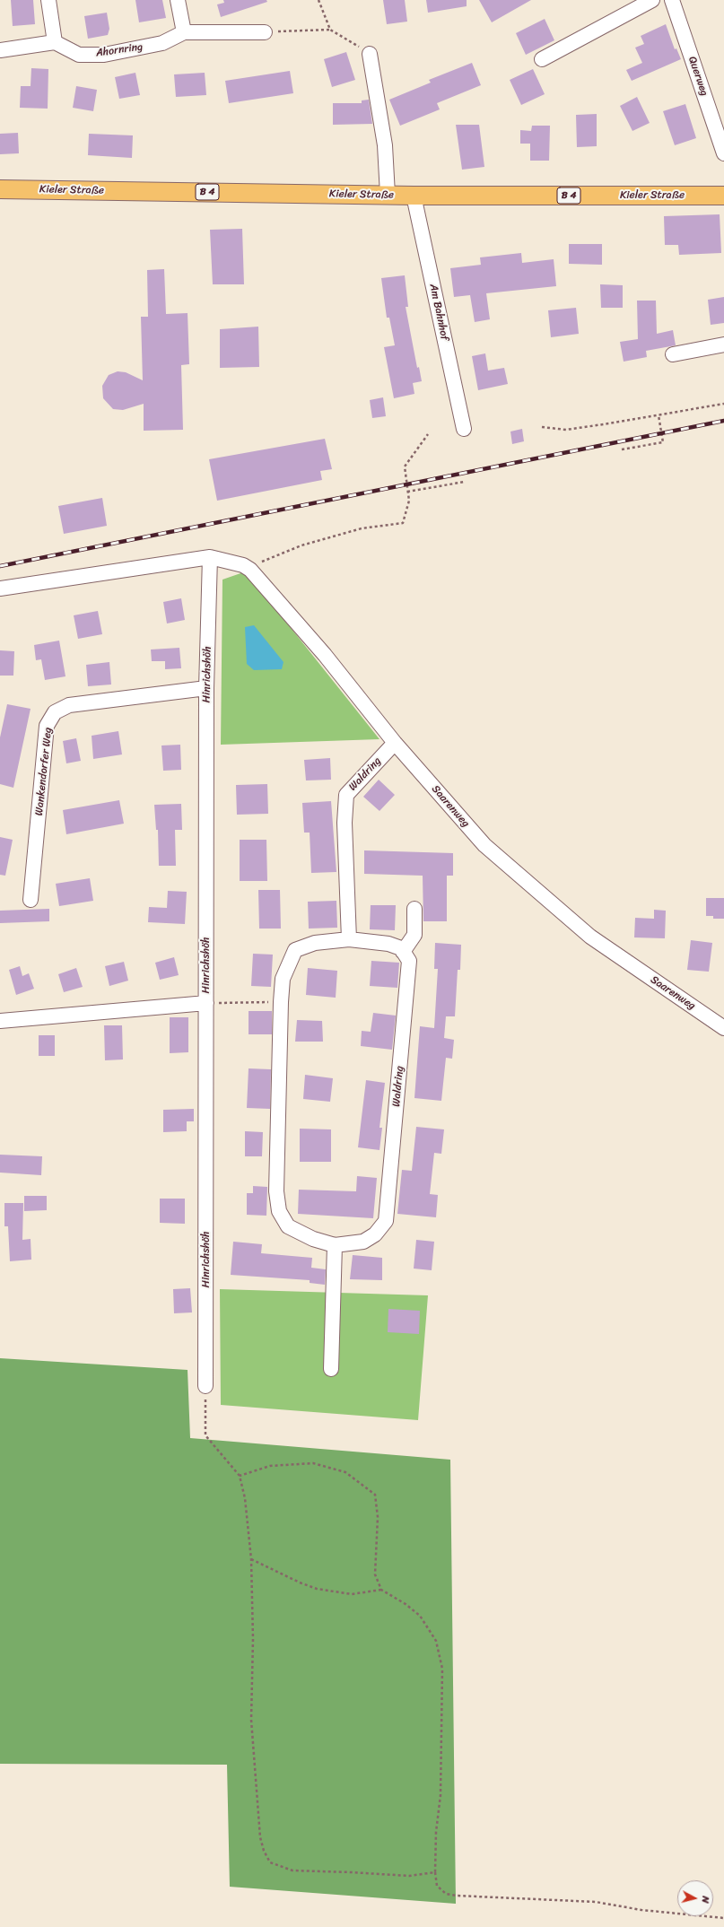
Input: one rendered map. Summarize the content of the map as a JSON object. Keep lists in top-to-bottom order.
{
  "streets": {
    "main road": ["Kieler Straße", "B 4"],
    "street": [
      "Ahornring",
      "Querweg",
      "Am Bahnhof",
      "Hinrichshöh",
      "Wankendorfer Weg",
      "Waldring",
      "Saarenweg"
    ]
  },
  "crossings": [
    ["Kieler Straße", "Am Bahnhof"],
    ["Hinrichshöh", "Wankendorfer Weg"],
    ["Hinrichshöh", "Saarenweg"],
    ["Waldring", "Saarenweg"]
  ],
  "north": "right"
}
